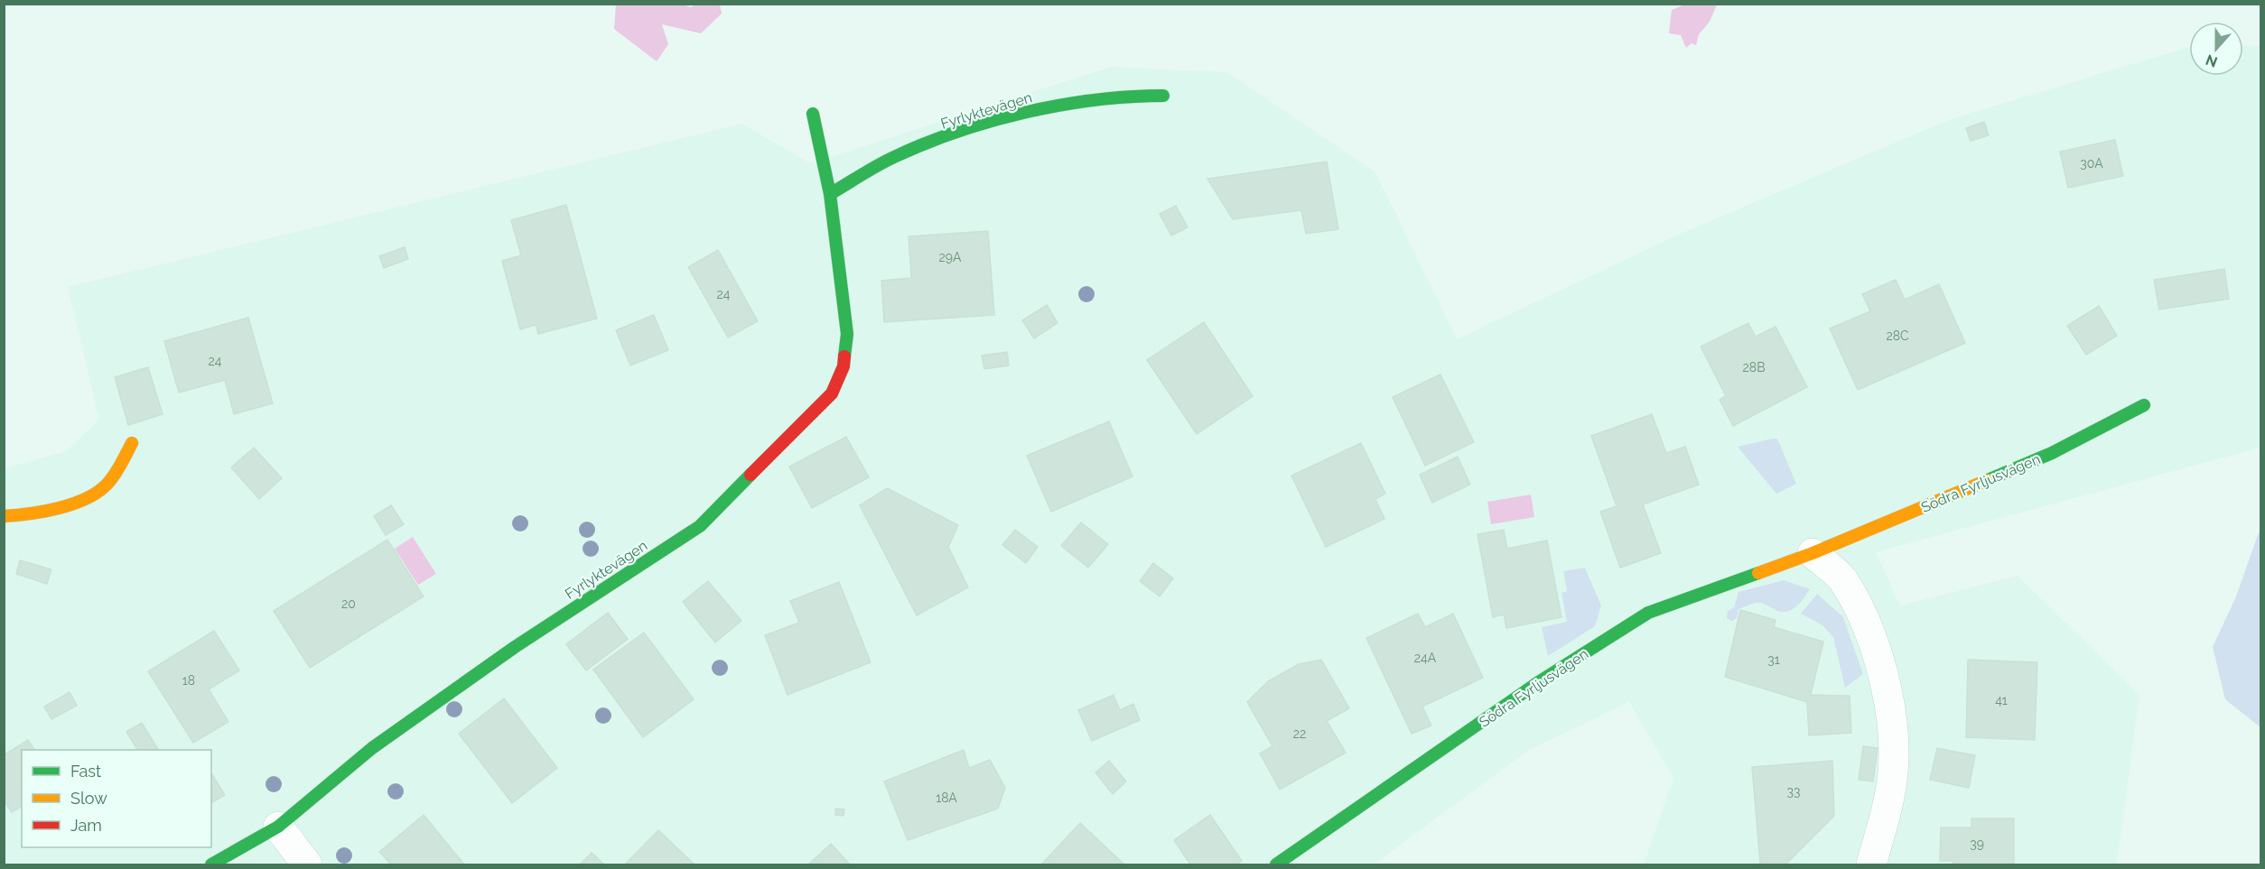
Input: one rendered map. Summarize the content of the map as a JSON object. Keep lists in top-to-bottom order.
{
  "streets": {
    "street": ["Fyrlyktevägen", "Södra Fyrljusvägen"]
  },
  "house_numbers": [
    "30A",
    "29A",
    "24",
    "28C",
    "24",
    "28B",
    "20",
    "24A",
    "31",
    "18",
    "41",
    "22",
    "33",
    "18A",
    "39"
  ],
  "legend": ["Fast", "Slow", "Jam"],
  "north": "bottom"
}
